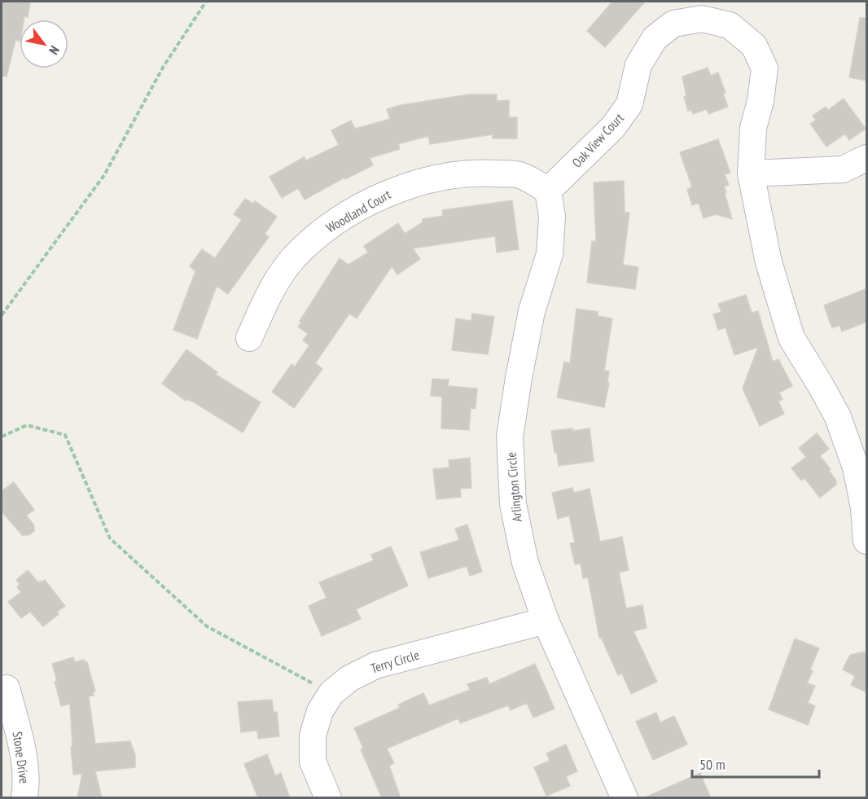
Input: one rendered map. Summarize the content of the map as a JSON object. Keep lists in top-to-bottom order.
{
  "streets": {
    "street": [
      "Oak View Court",
      "Woodland Court",
      "Arlington Circle",
      "Terry Circle",
      "Stone Drive"
    ]
  },
  "crossings": [
    ["Oak View Court", "Woodland Court"],
    ["Oak View Court", "Arlington Circle"],
    ["Woodland Court", "Arlington Circle"],
    ["Arlington Circle", "Terry Circle"]
  ],
  "scale_bar": "50 m",
  "north": "bottom right"
}
